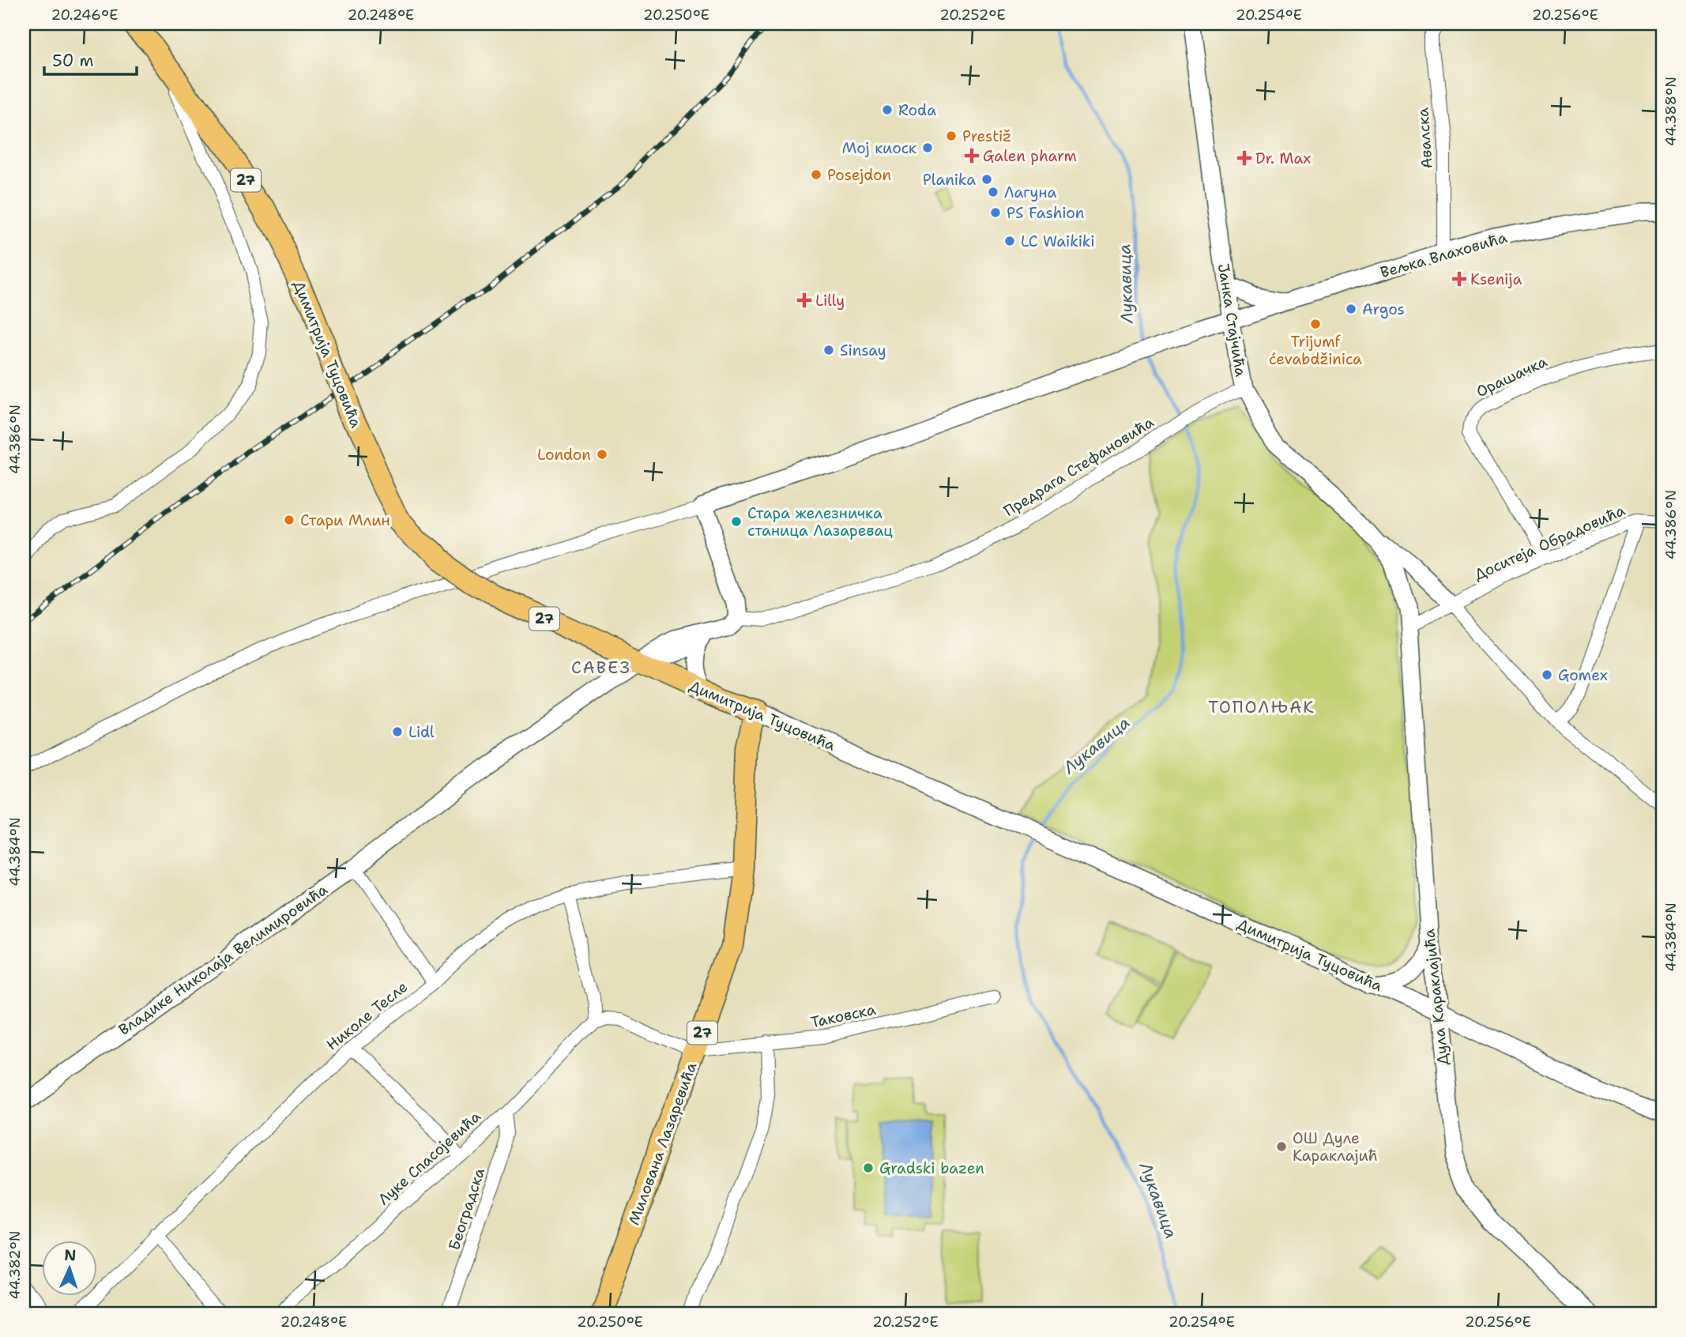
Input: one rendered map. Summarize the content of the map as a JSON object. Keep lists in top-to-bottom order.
{
  "streets": {
    "main road": ["27", "Димитрија Туцовића", "Милована Лазаревића"],
    "street": [
      "Авалска",
      "Вељка Влаховића",
      "Јанка Стајчића",
      "Орашачка",
      "Предрага Стефановића",
      "Доситеја Обрадовића",
      "Владике Николаја Велимировића",
      "Дула Караклајића",
      "Николе Тесле",
      "Таковска",
      "Луке Спасојевића",
      "Београдска"
    ]
  },
  "crossings": [
    ["Авалска", "Вељка Влаховића"],
    ["Вељка Влаховића", "Јанка Стајчића"],
    ["Јанка Стајчића", "Предрага Стефановића"],
    ["Јанка Стајчића", "Доситеја Обрадовића"],
    ["Јанка Стајчића", "Дула Караклајића"],
    ["Димитрија Туцовића", "Владике Николаја Велимировића"],
    ["Димитрија Туцовића", "Дула Караклајића"],
    ["Димитрија Туцовића", "Милована Лазаревића"],
    ["Орашачка", "Доситеја Обрадовића"],
    ["Доситеја Обрадовића", "Дула Караклајића"],
    ["Николе Тесле", "Милована Лазаревића"],
    ["Таковска", "Милована Лазаревића"],
    ["Луке Спасојевића", "Београдска"]
  ],
  "districts": ["САВЕЗ", "ТОПОЛЊАК"],
  "water": ["Лукавица"],
  "places": {
    "other": [
      "Roda",
      "Prestiž",
      "Мој киоск",
      "Posejdon",
      "Planika",
      "Лагуна",
      "PS Fashion",
      "LC Waikiki",
      "Argos",
      "Trijumf ćevabdžinica",
      "Sinsay",
      "London",
      "Стари Млин",
      "Стара железничка станица Лазаревац",
      "Gomex",
      "Lidl",
      "ОШ Дуле Караклајић",
      "Gradski bazen"
    ],
    "health": [
      "Galen pharm",
      "Dr. Max",
      "Ksenija",
      "Lilly"
    ]
  },
  "scale_bar": "50 m",
  "north": "top",
  "coordinates": [
    "20.246°E",
    "20.248°E",
    "20.250°E",
    "20.252°E",
    "20.254°E",
    "20.256°E",
    "44.388°N",
    "44.386°N",
    "44.384°N",
    "44.382°N"
  ]
}
